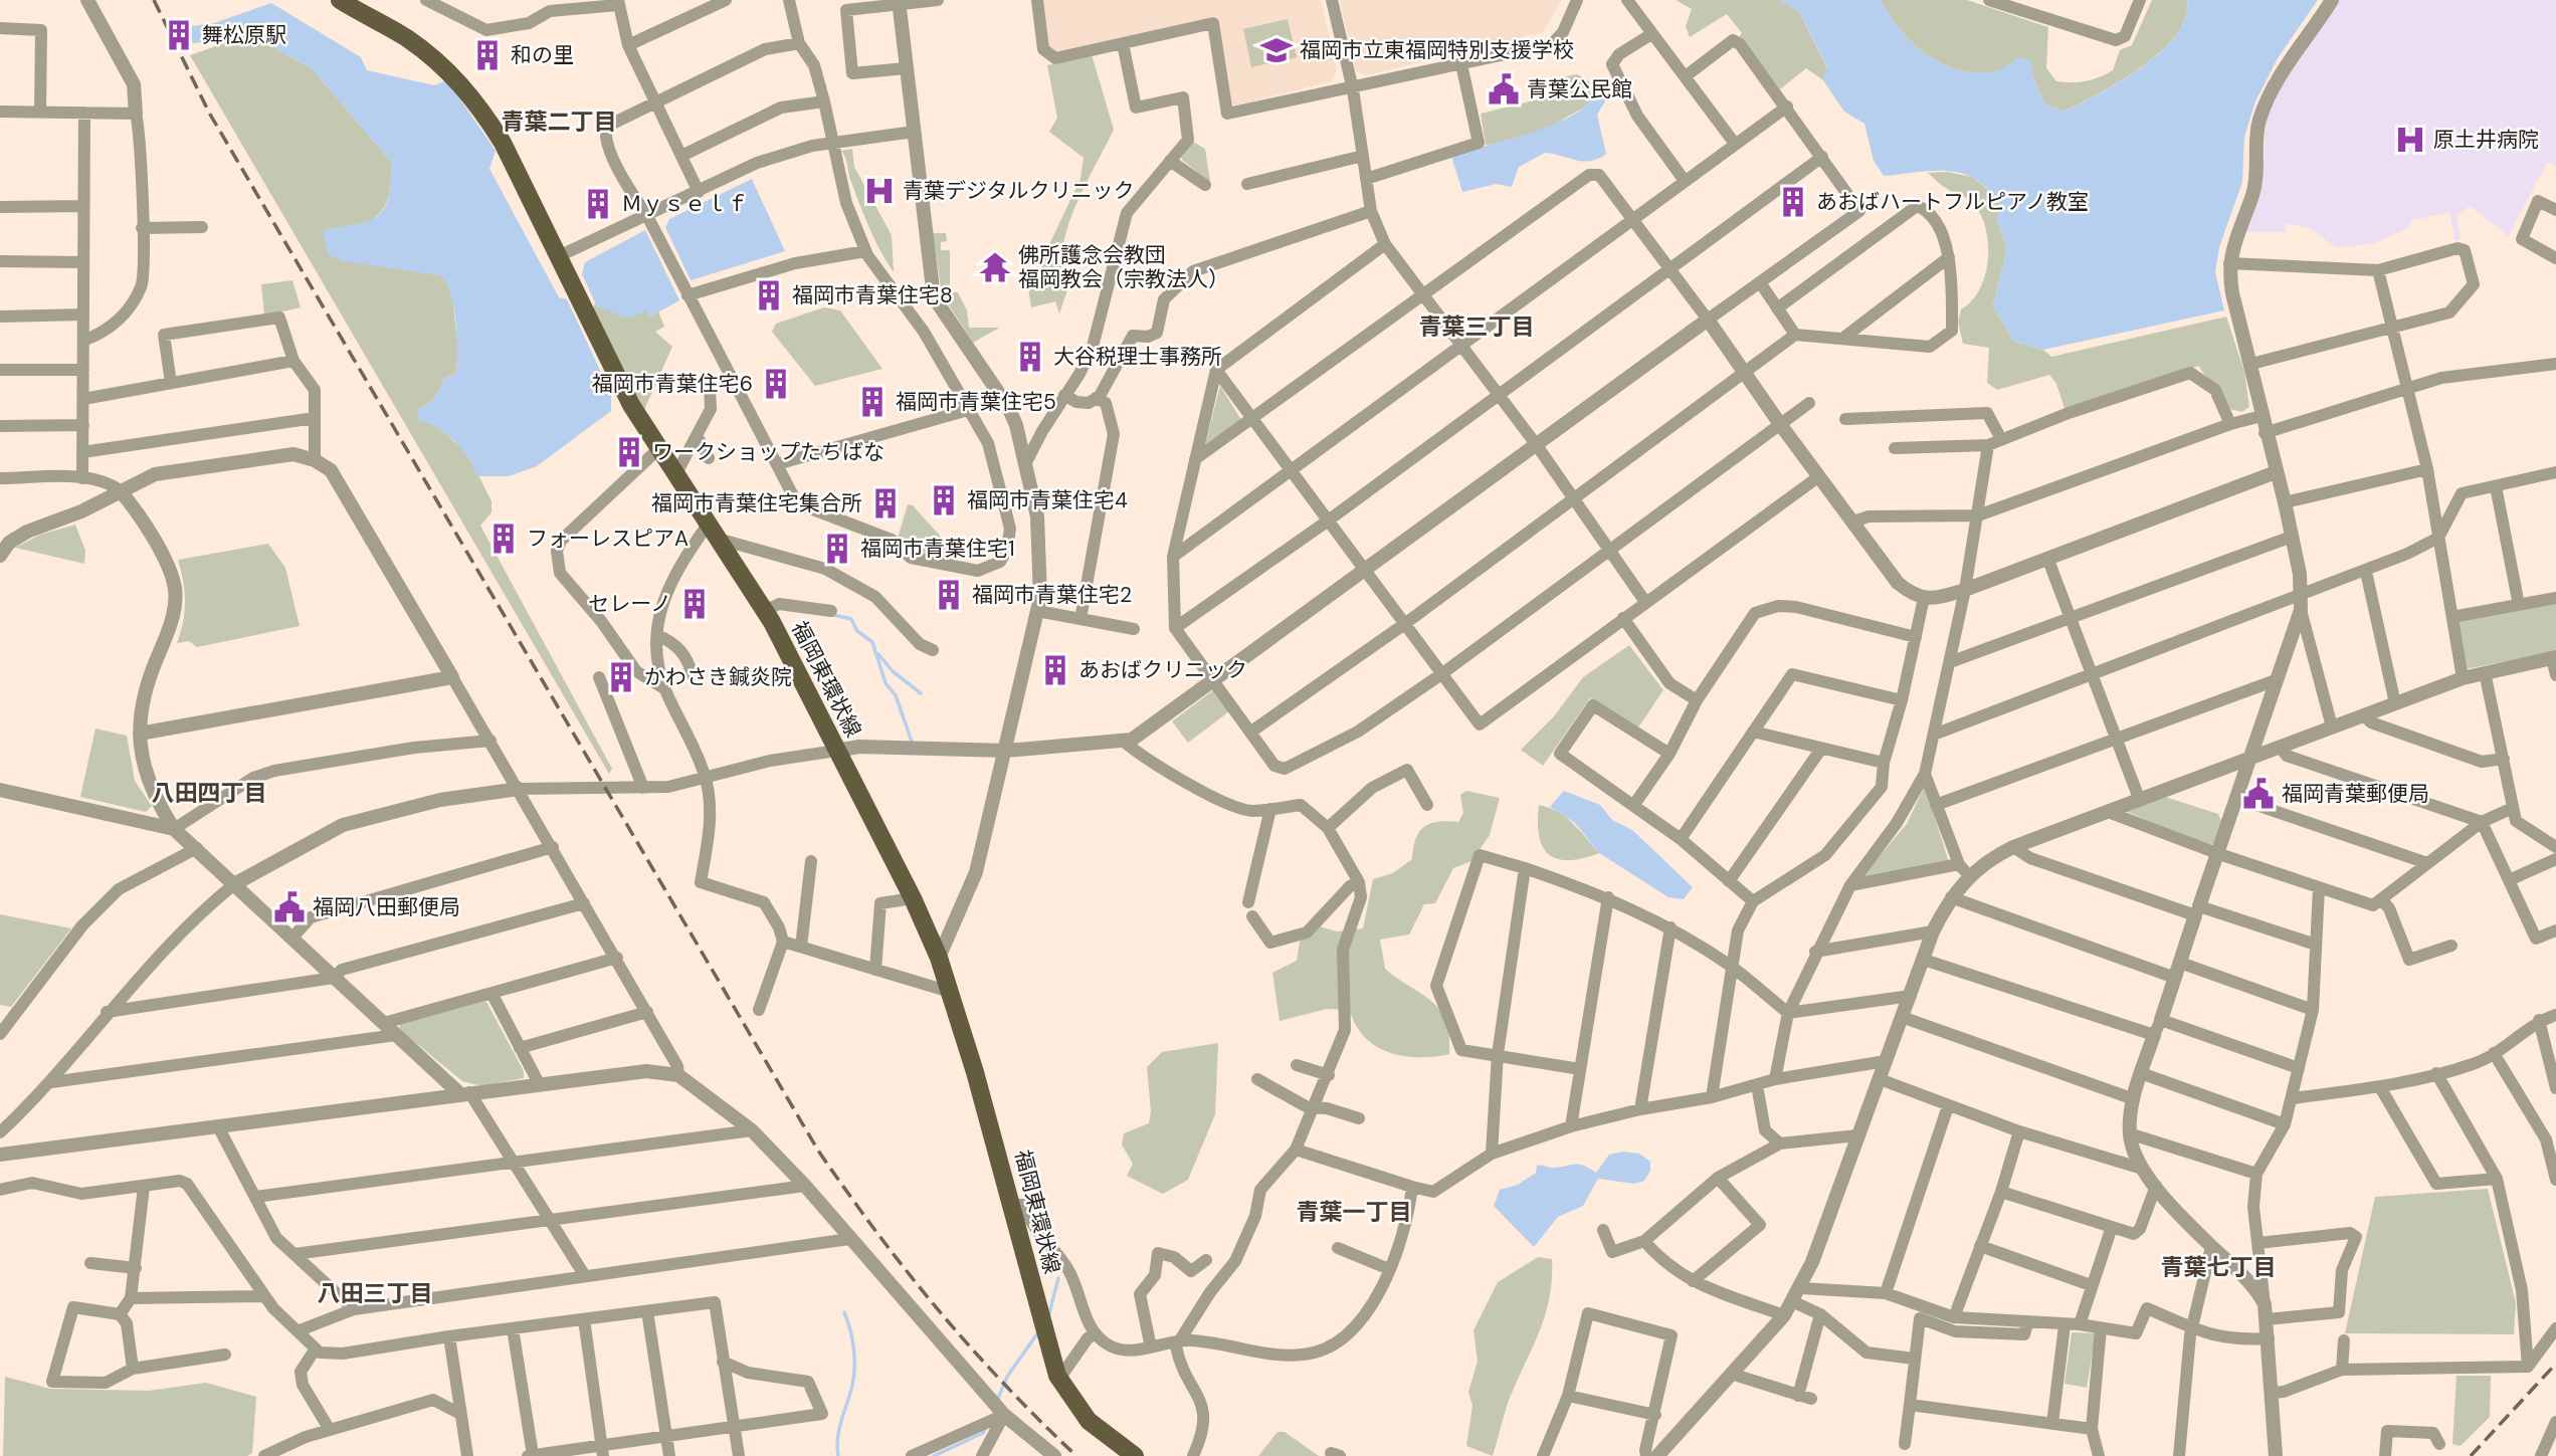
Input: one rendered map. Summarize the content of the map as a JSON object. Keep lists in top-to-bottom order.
{
  "streets": {
    "main road": ["福岡東環状線"]
  },
  "districts": [
    "青葉二丁目",
    "青葉三丁目",
    "八田四丁目",
    "青葉一丁目",
    "青葉七丁目",
    "八田三丁目"
  ],
  "places": {
    "building": [
      "舞松原駅",
      "和の里",
      "あおばハートフルピアノ教室",
      "Ｍｙｓｅｌｆ",
      "福岡市青葉住宅8",
      "大谷税理士事務所",
      "福岡市青葉住宅6",
      "福岡市青葉住宅5",
      "ワークショップたちばな",
      "福岡市青葉住宅4",
      "福岡市青葉住宅集合所",
      "フォーレスピアA",
      "福岡市青葉住宅1",
      "福岡市青葉住宅2",
      "セレーノ",
      "あおばクリニック",
      "かわさき鍼炎院"
    ],
    "school or university": ["福岡市立東福岡特別支援学校"],
    "public building": ["青葉公民館", "福岡青葉郵便局", "福岡八田郵便局"],
    "hospital": ["原土井病院", "青葉デジタルクリニック"],
    "temple": ["佛所護念会教団 福岡教会（宗教法人）"]
  }
}
